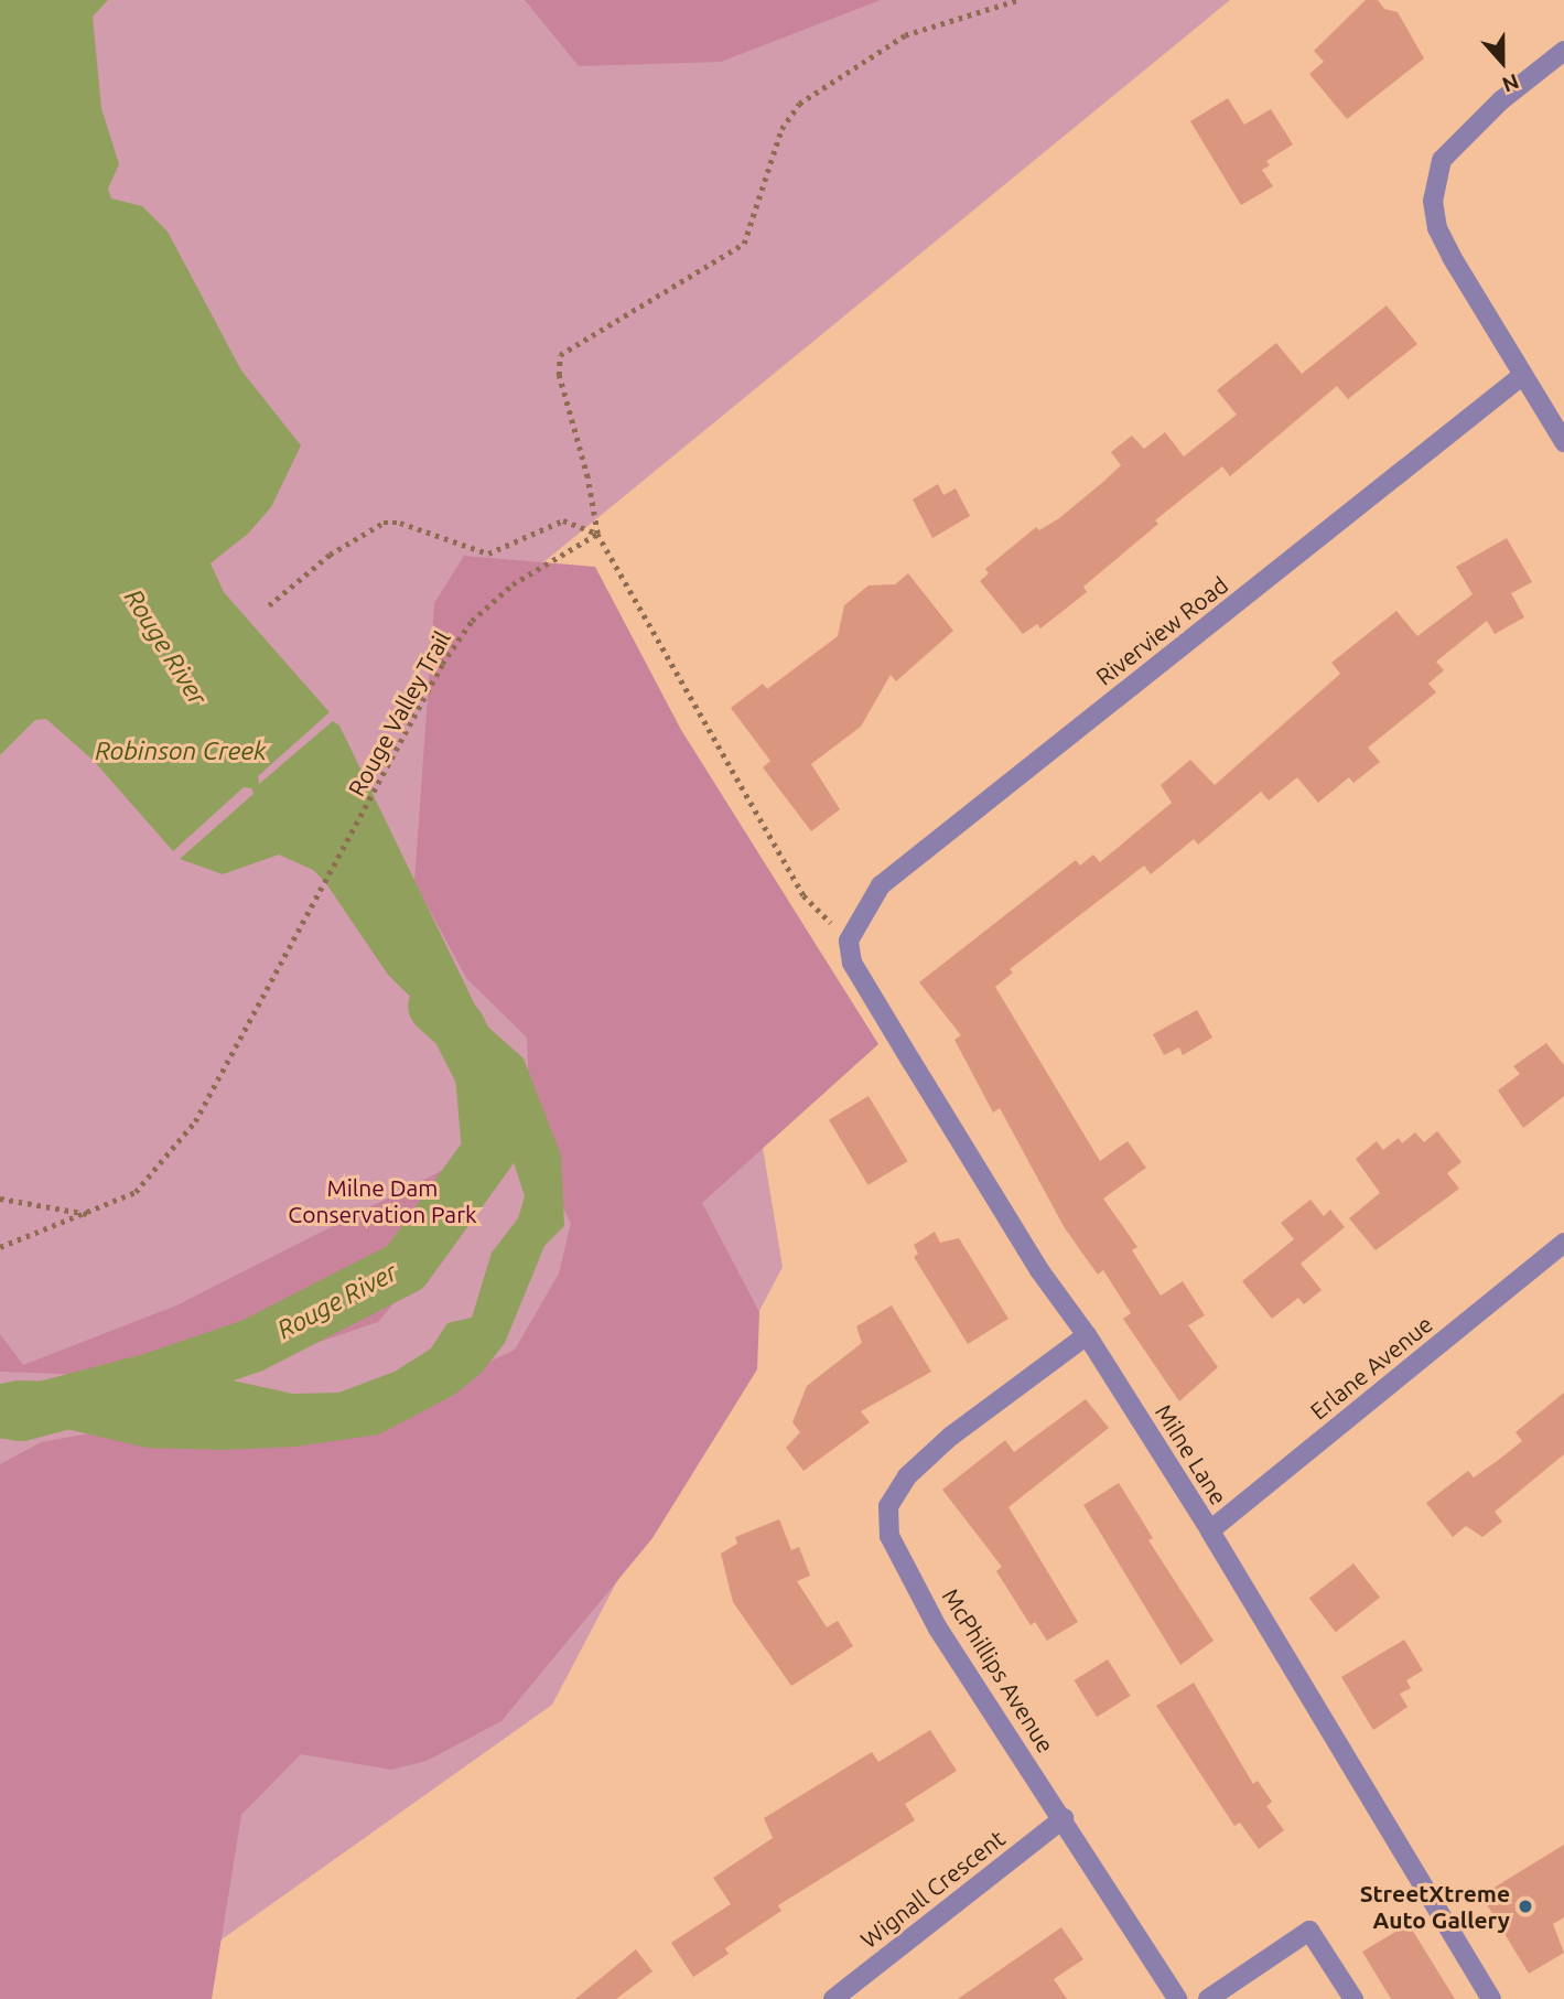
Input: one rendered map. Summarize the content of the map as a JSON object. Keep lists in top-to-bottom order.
{
  "streets": {
    "street": [
      "Riverview Road",
      "Erlane Avenue",
      "Milne Lane",
      "McPhillips Avenue",
      "Wignall Crescent"
    ],
    "path": ["Rouge Valley Trail"]
  },
  "crossings": [
    ["Riverview Road", "Milne Lane"],
    ["Erlane Avenue", "Milne Lane"],
    ["Milne Lane", "McPhillips Avenue"],
    ["McPhillips Avenue", "Wignall Crescent"]
  ],
  "water": ["Rouge River", "Robinson Creek"],
  "parks": ["Milne Dam Conservation Park"],
  "places": ["StreetXtreme Auto Gallery"],
  "north": "bottom"
}
